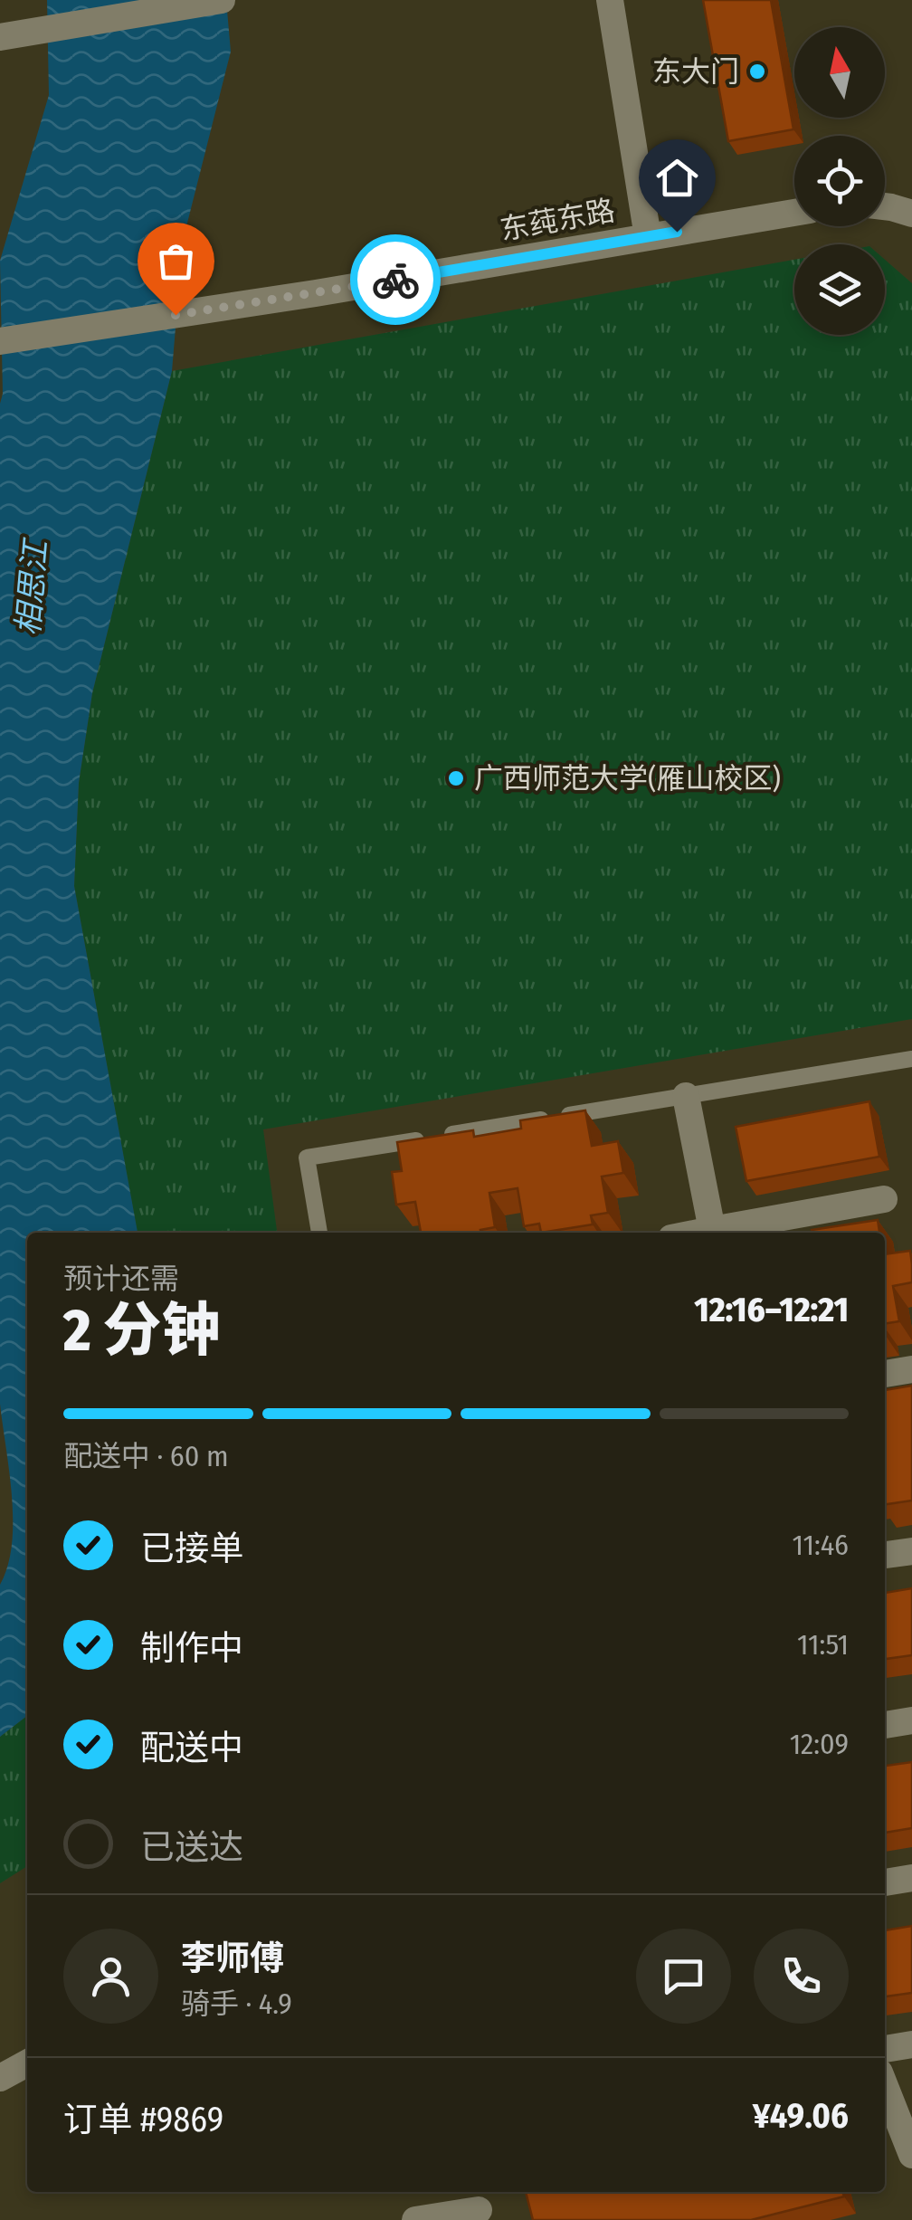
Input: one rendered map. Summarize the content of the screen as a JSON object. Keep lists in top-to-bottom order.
{
  "streets": {
    "street": ["东莼东路"]
  },
  "water": ["相思江"],
  "places": ["东大门", "广西师范大学(雁山校区)"],
  "north": "top",
  "page": {
    "heading": ["2 分钟", "预计还需", "12:16–12:21"],
    "panel": [
      "李师傅",
      "骑手 · 4.9",
      "订单 #9869",
      "¥49.06"
    ],
    "bar": "配送中 · 60 m",
    "list": [
      ["已接单", "11:46"],
      ["制作中", "11:51"],
      ["配送中", "12:09"],
      "已送达"
    ]
  }
}
